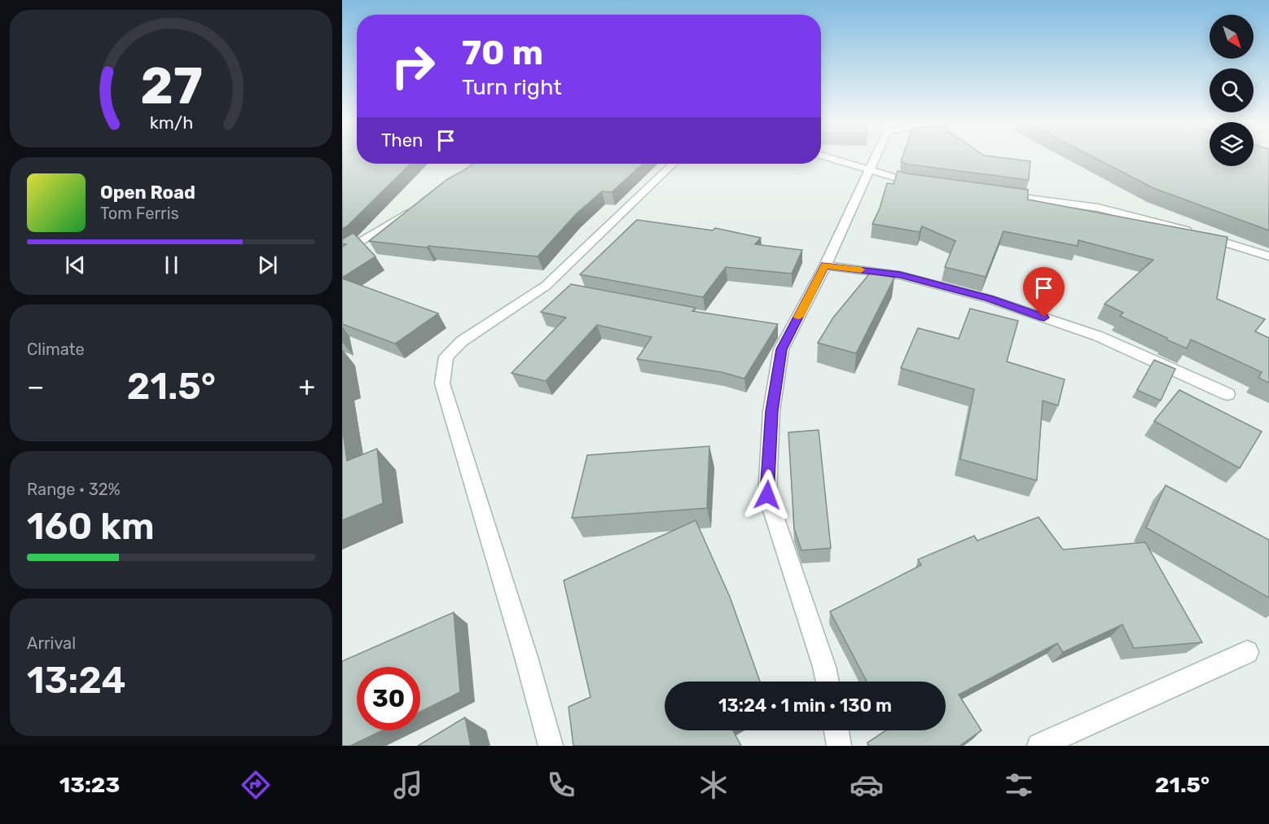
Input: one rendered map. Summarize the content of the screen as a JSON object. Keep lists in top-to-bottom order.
{
  "north": "bottom right",
  "page": {
    "turn": ["70 m", "Turn right"],
    "then": "Then",
    "song": ["Open Road", "Tom Ferris"],
    "tile": [
      "Climate",
      ["Range · 32%", "160 km"],
      ["Arrival", "13:24"]
    ],
    "heat": ["−", "21.5°", "+"],
    "limit": "30",
    "trip": "13:24 · 1 min · 130 m",
    "tabs": ["13:23", "21.5°"],
    "gauge": ["27", "km/h"]
  }
}
